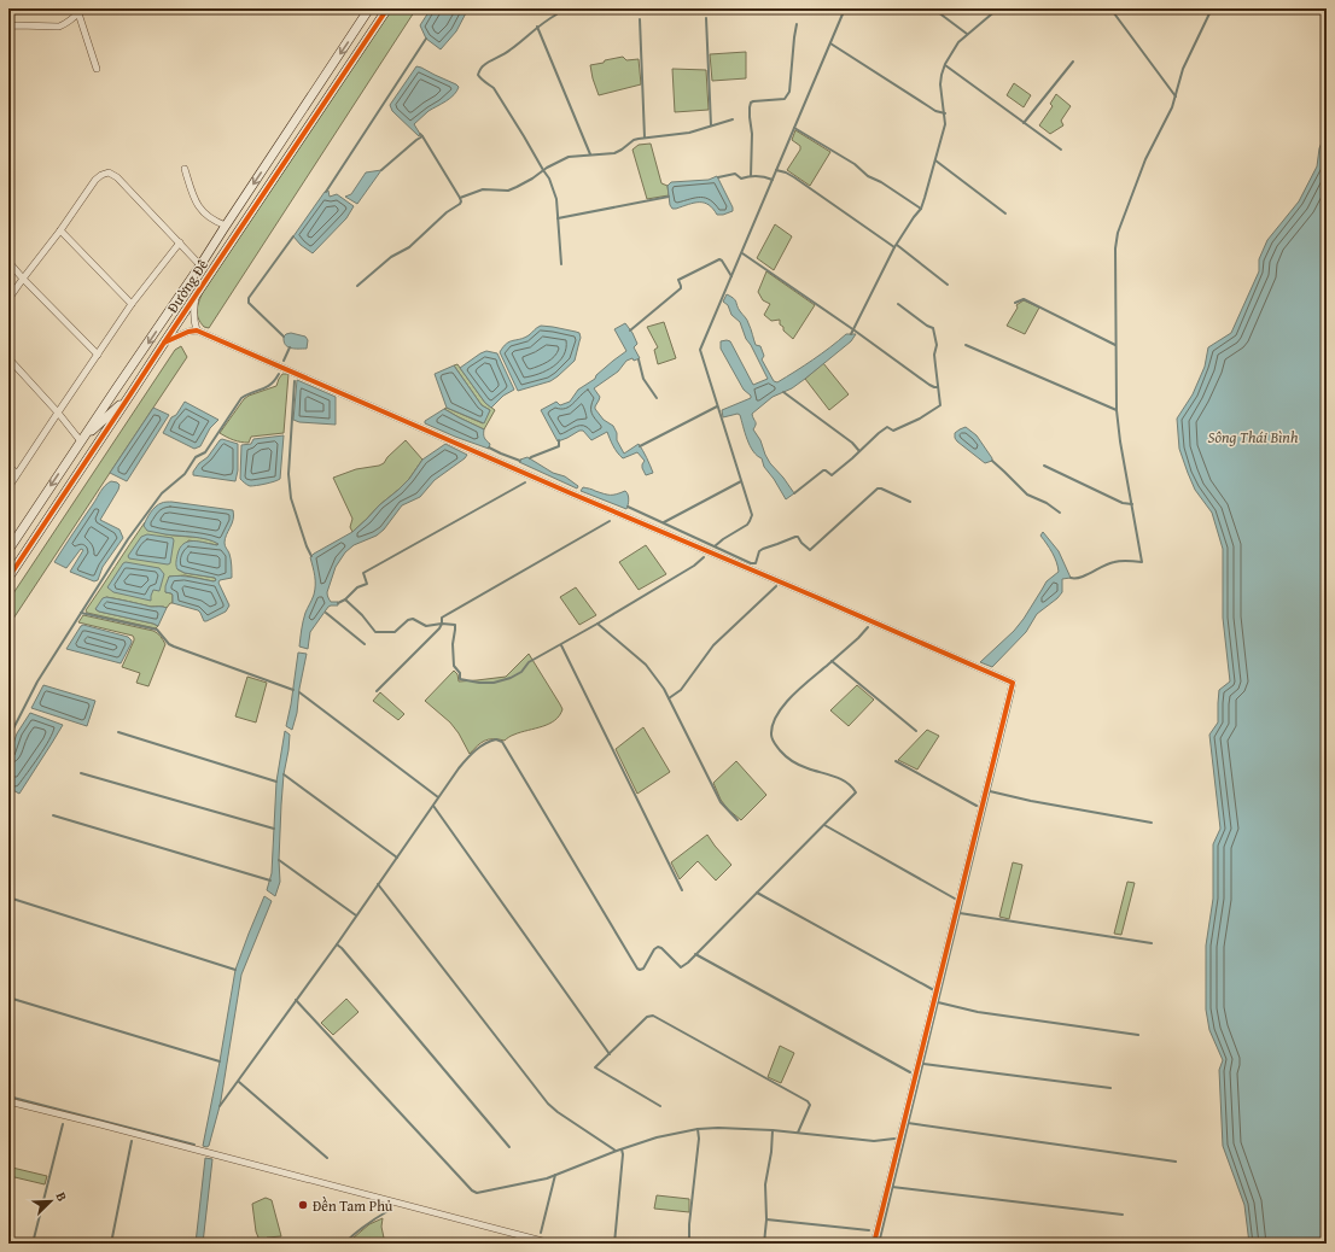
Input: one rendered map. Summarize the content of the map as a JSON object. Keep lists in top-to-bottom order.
{
  "streets": {
    "street": ["Đường Đê"]
  },
  "water": ["Sông Thái Bình"],
  "places": ["Đền Tam Phủ"],
  "north": "top right"
}
